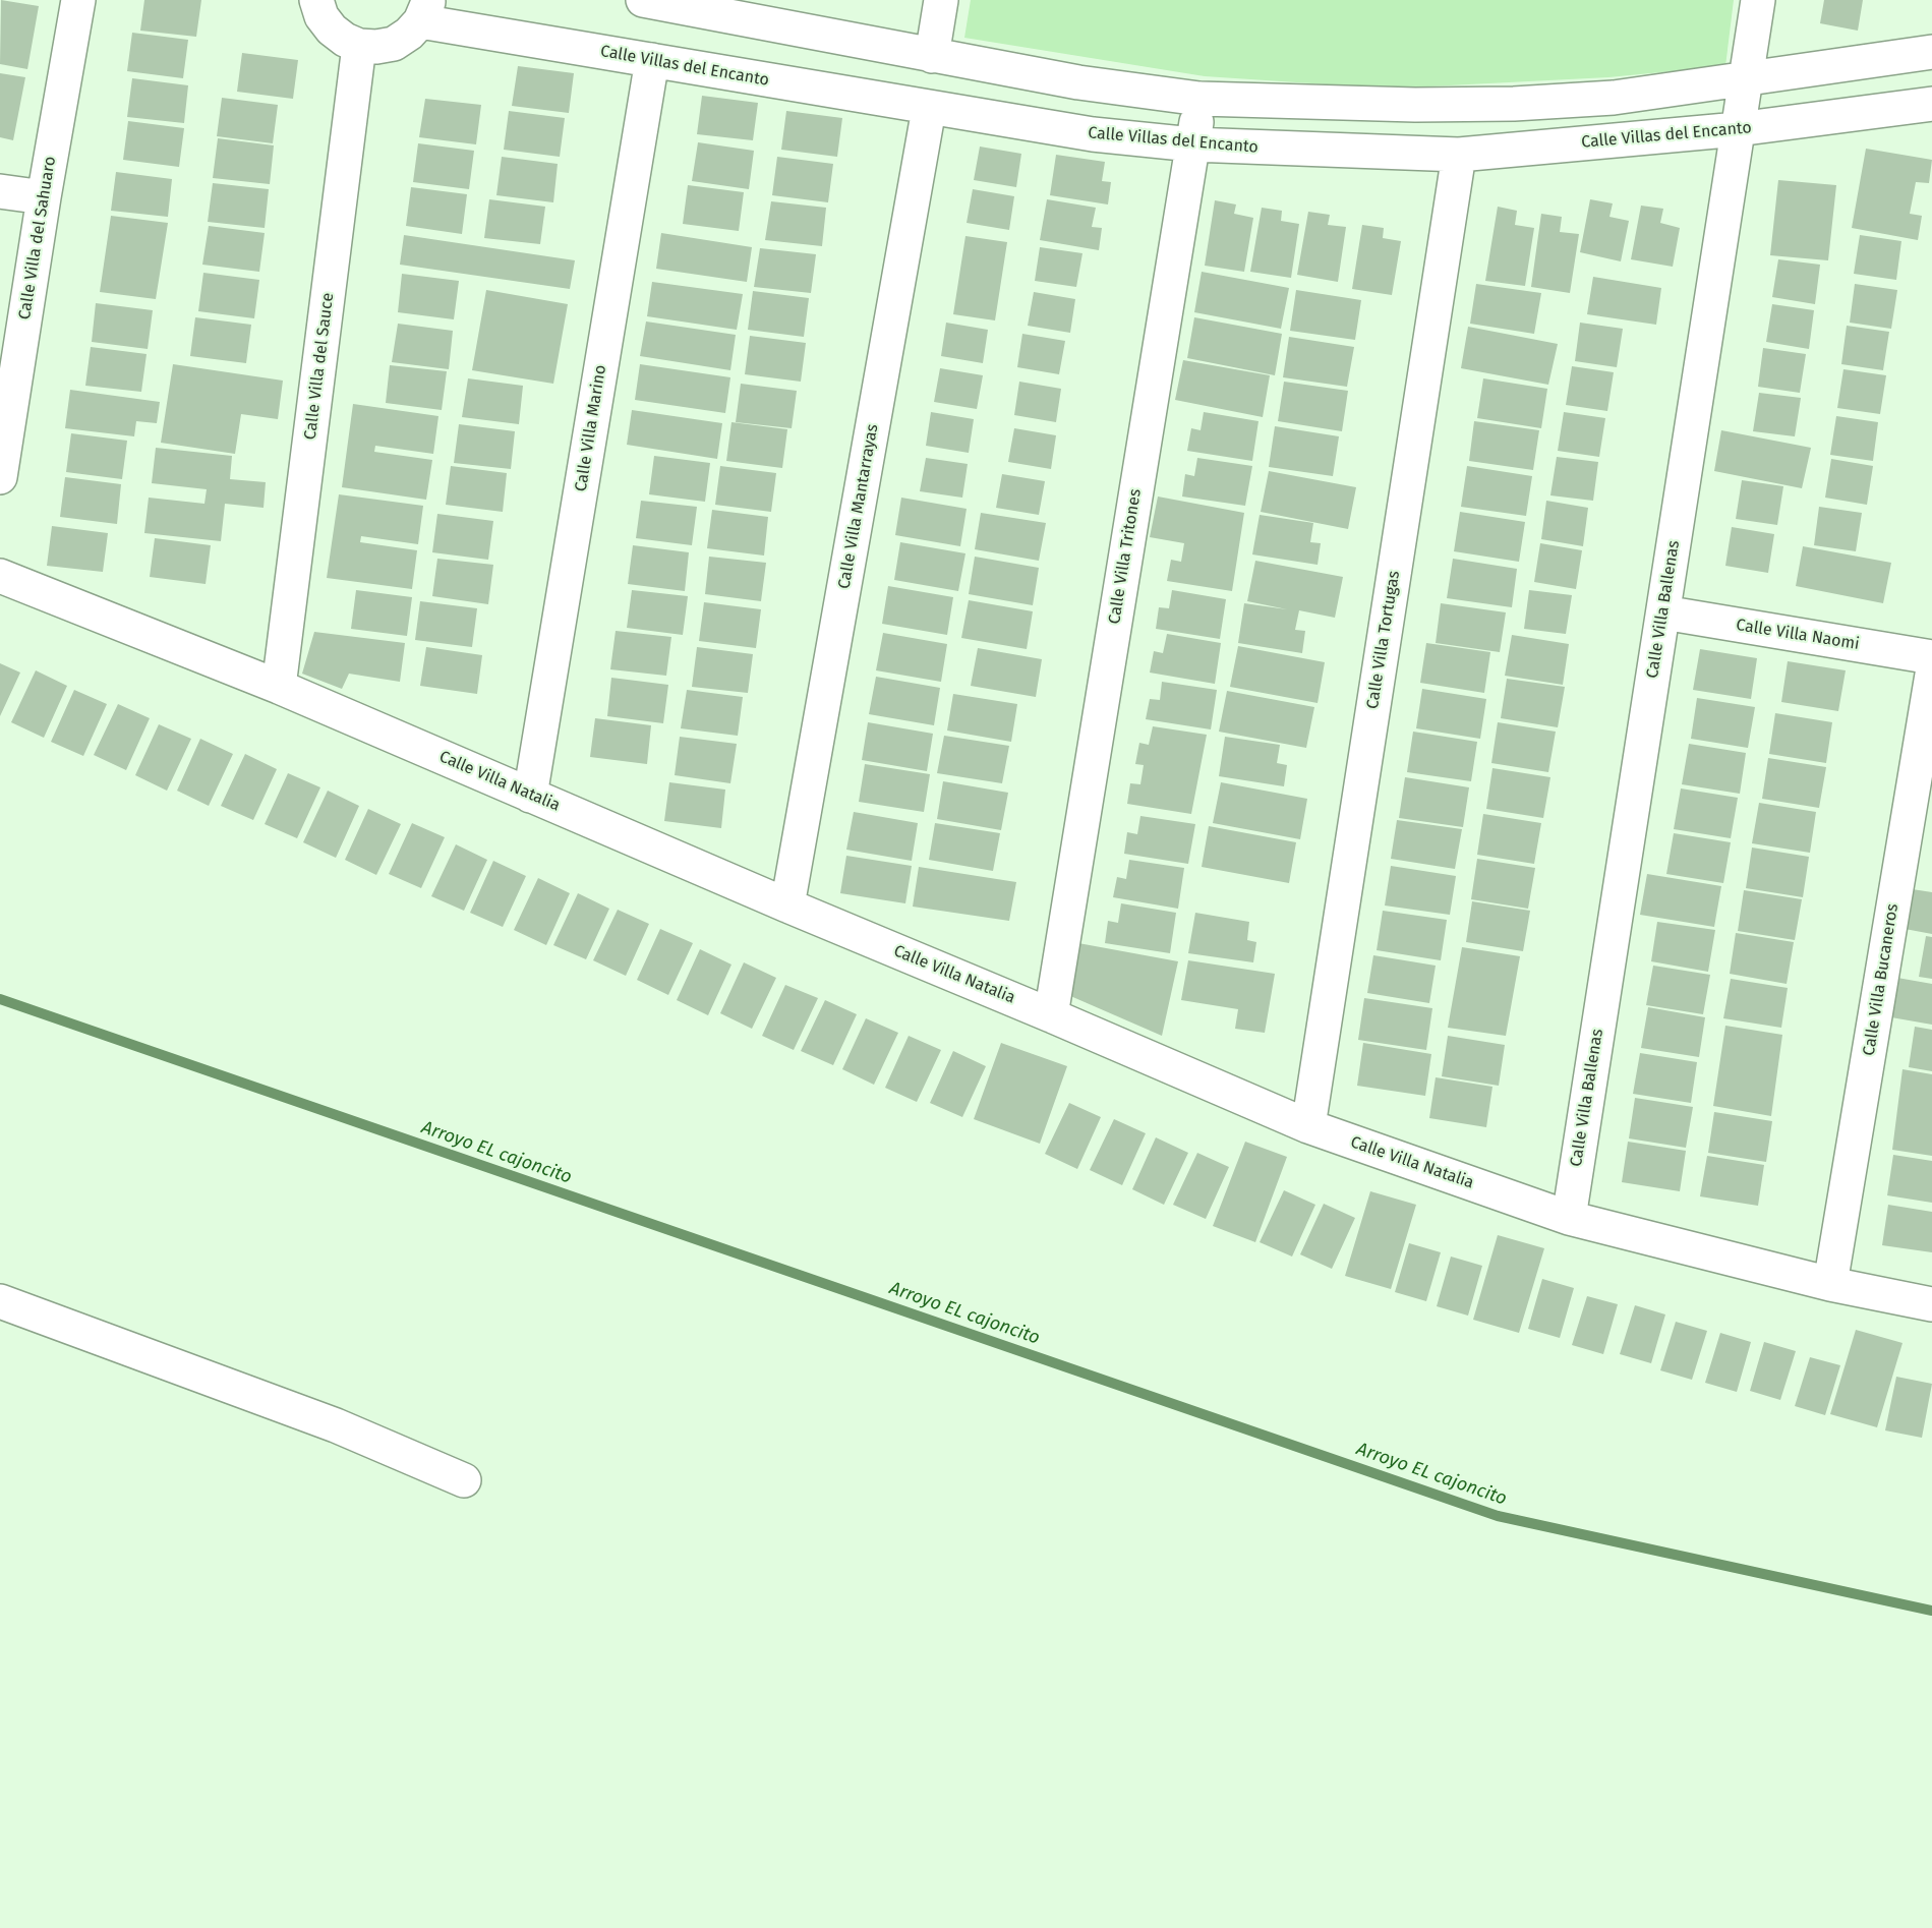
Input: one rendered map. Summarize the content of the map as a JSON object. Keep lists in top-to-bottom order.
{
  "streets": {
    "street": [
      "Calle Villas del Encanto",
      "Calle Villa del Sahuaro",
      "Calle Villa del Sauce",
      "Calle Villa Marino",
      "Calle Villa Mantarrayas",
      "Calle Villa Tritones",
      "Calle Villa Ballenas",
      "Calle Villa Naomi",
      "Calle Villa Tortugas",
      "Calle Villa Natalia",
      "Calle Villa Bucaneros"
    ]
  },
  "crossings": [
    ["Calle Villas del Encanto", "Calle Villa Marino"],
    ["Calle Villas del Encanto", "Calle Villa Mantarrayas"],
    ["Calle Villas del Encanto", "Calle Villa Tritones"],
    ["Calle Villas del Encanto", "Calle Villa Ballenas"],
    ["Calle Villas del Encanto", "Calle Villa Tortugas"],
    ["Calle Villa del Sauce", "Calle Villa Natalia"],
    ["Calle Villa Marino", "Calle Villa Natalia"],
    ["Calle Villa Mantarrayas", "Calle Villa Natalia"],
    ["Calle Villa Tritones", "Calle Villa Natalia"],
    ["Calle Villa Ballenas", "Calle Villa Naomi"],
    ["Calle Villa Ballenas", "Calle Villa Natalia"],
    ["Calle Villa Tortugas", "Calle Villa Natalia"],
    ["Calle Villa Natalia", "Calle Villa Bucaneros"]
  ],
  "water": ["Arroyo EL cajoncito"]
}
